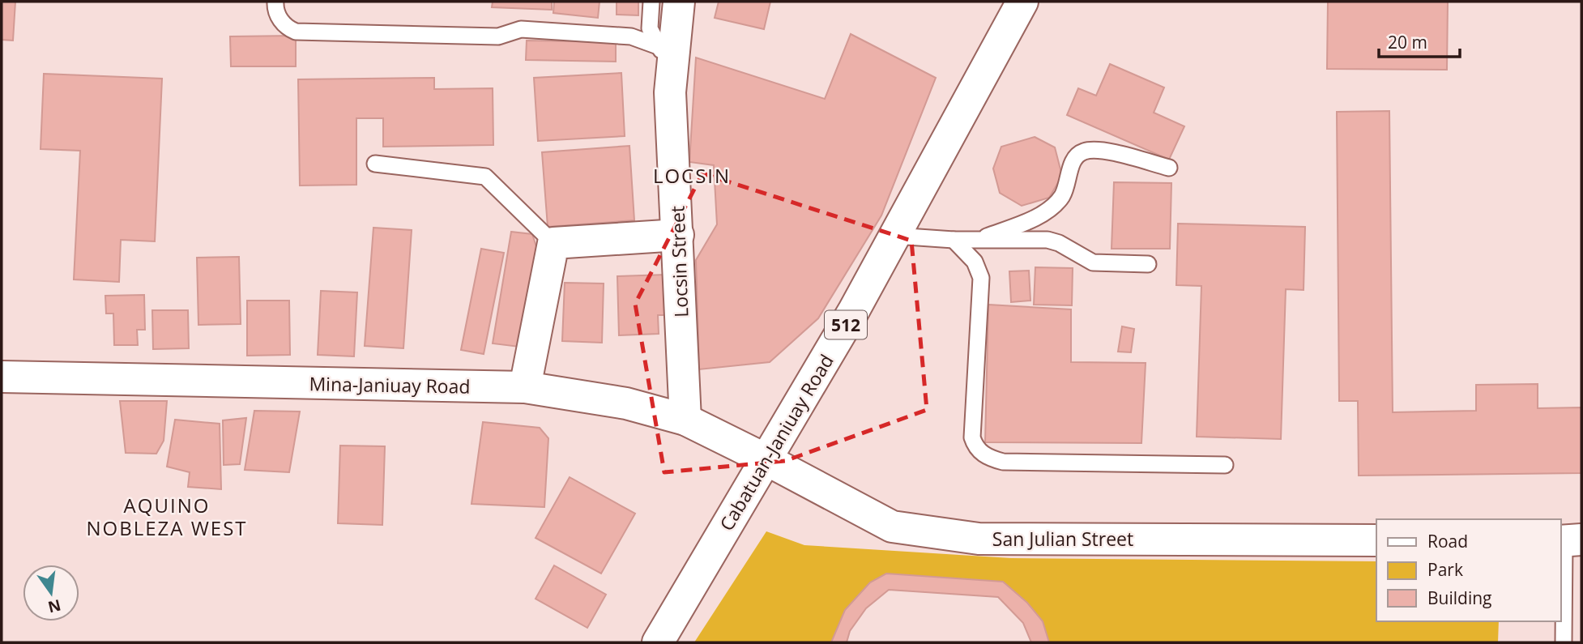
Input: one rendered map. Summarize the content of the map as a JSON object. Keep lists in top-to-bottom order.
{
  "streets": {
    "main road": [
      "Locsin Street",
      "512",
      "Mina-Janiuay Road",
      "Cabatuan-Janiuay Road",
      "San Julian Street"
    ]
  },
  "crossings": [
    ["Locsin Street", "Mina-Janiuay Road"],
    ["Mina-Janiuay Road", "Cabatuan-Janiuay Road"],
    ["Mina-Janiuay Road", "San Julian Street"],
    ["Cabatuan-Janiuay Road", "San Julian Street"]
  ],
  "districts": ["LOCSIN", "AQUINO NOBLEZA WEST"],
  "legend": ["Road", "Park", "Building"],
  "scale_bar": "20 m",
  "north": "bottom"
}
